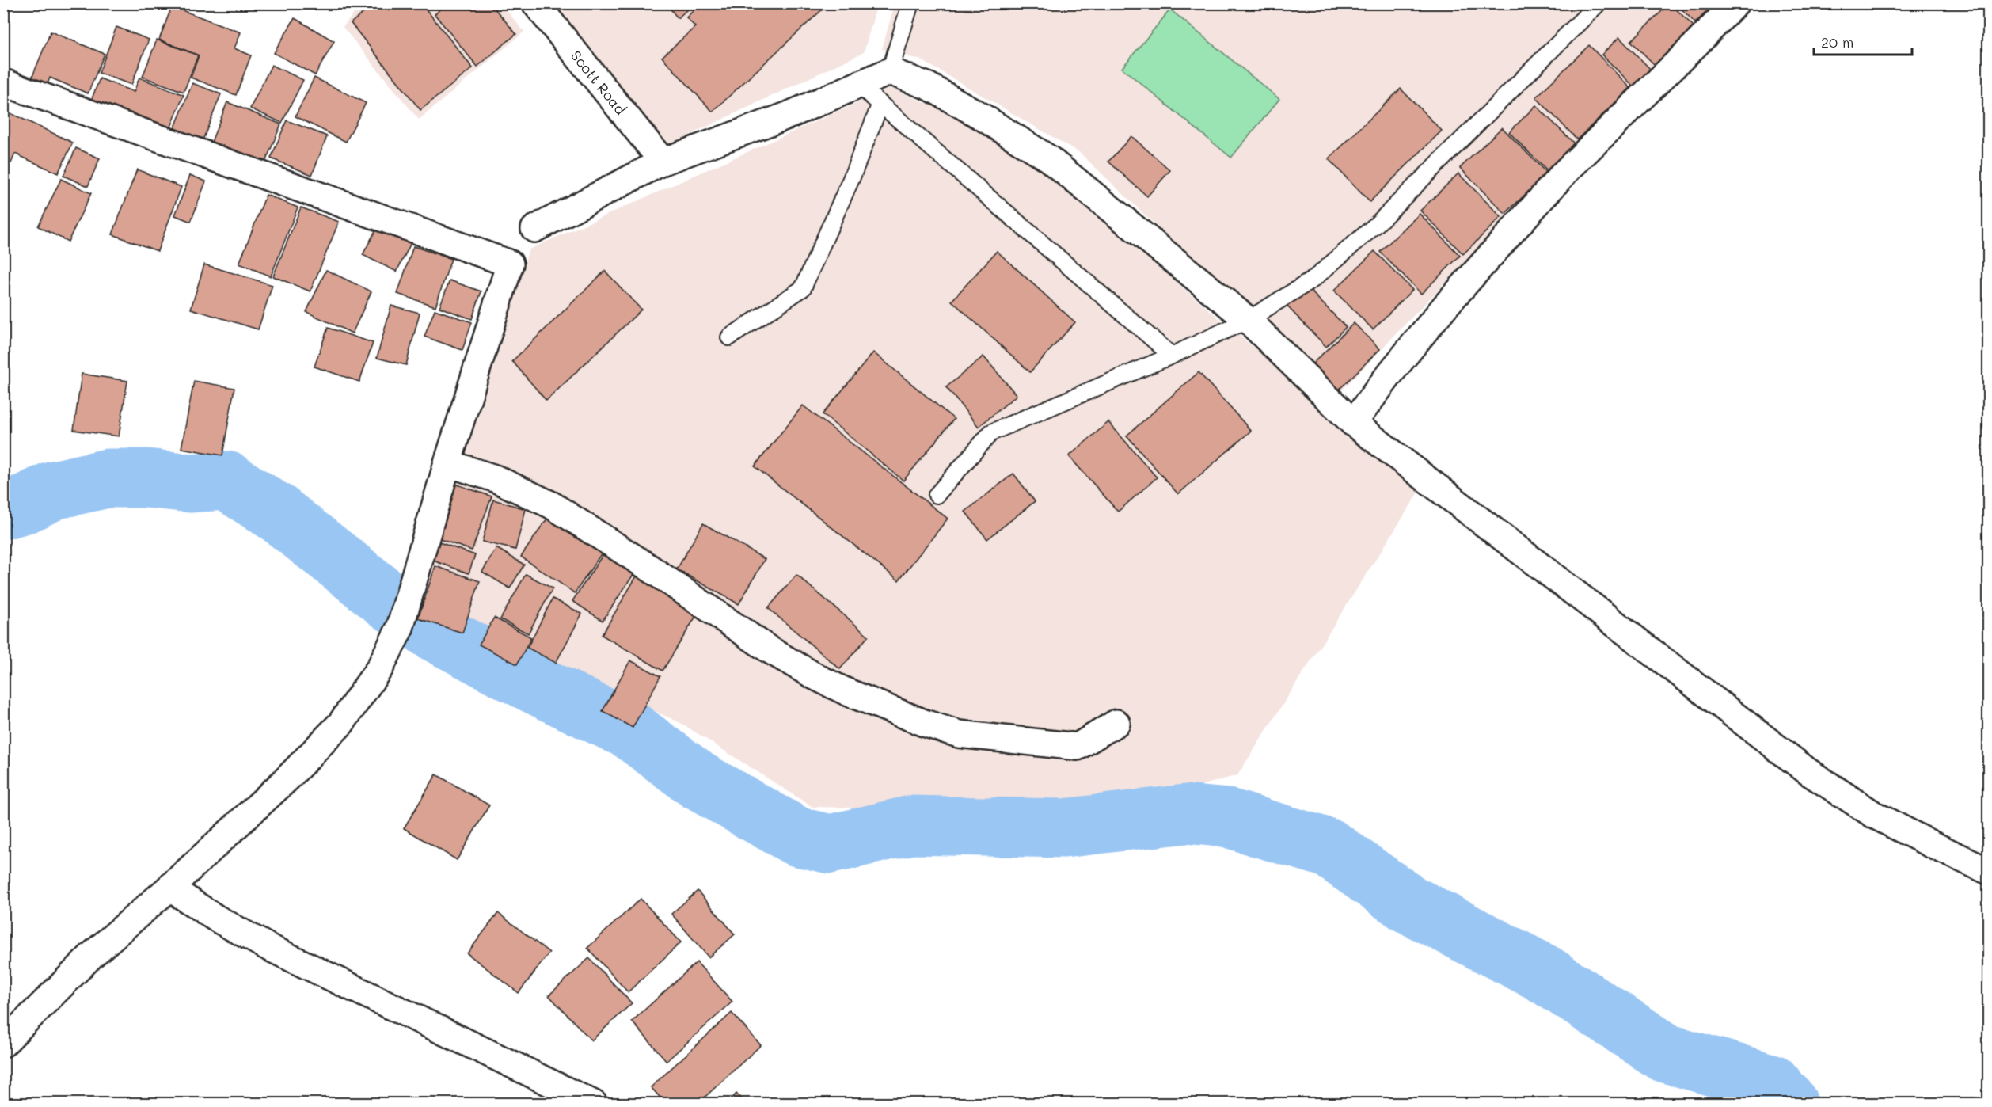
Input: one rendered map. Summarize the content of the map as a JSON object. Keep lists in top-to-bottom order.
{
  "streets": {
    "street": ["Scott Road"]
  },
  "scale_bar": "20 m"
}
